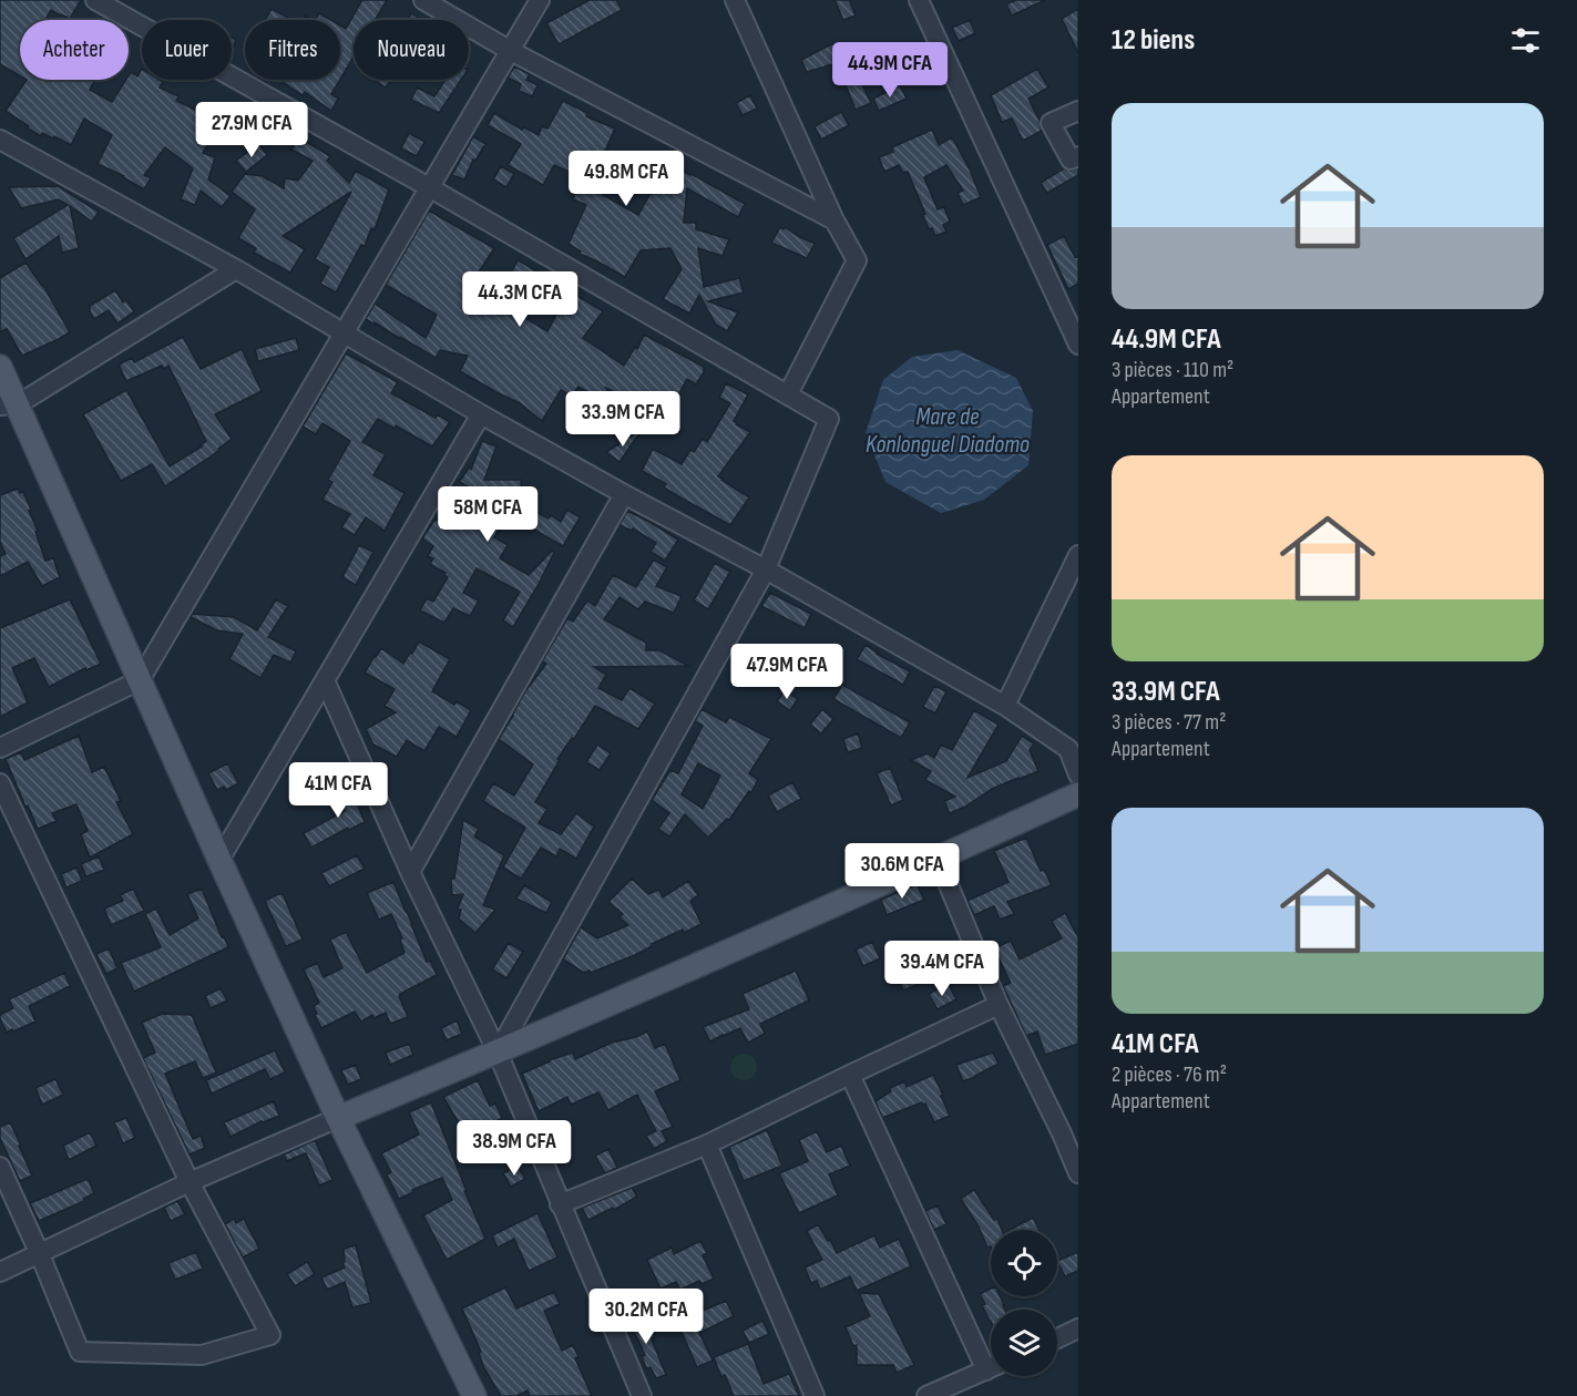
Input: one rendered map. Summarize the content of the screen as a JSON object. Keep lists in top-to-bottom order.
{
  "water": ["Mare de Konlonguel Diadomo"],
  "page": {
    "heading": "12 biens",
    "chip": [
      "Acheter",
      "Louer",
      "Filtres",
      "Nouveau"
    ],
    "price": [
      "44.9M CFA",
      "27.9M CFA",
      "49.8M CFA",
      "44.3M CFA",
      "33.9M CFA",
      "58M CFA",
      "47.9M CFA",
      "41M CFA",
      "30.6M CFA",
      "39.4M CFA",
      "38.9M CFA",
      "30.2M CFA"
    ],
    "list": [
      {
        "name": "44.9M CFA",
        "note": "3 pièces · 110 m² · Appartement"
      },
      {
        "name": "33.9M CFA",
        "note": "3 pièces · 77 m² · Appartement"
      },
      {
        "name": "41M CFA",
        "note": "2 pièces · 76 m² · Appartement"
      }
    ]
  }
}
